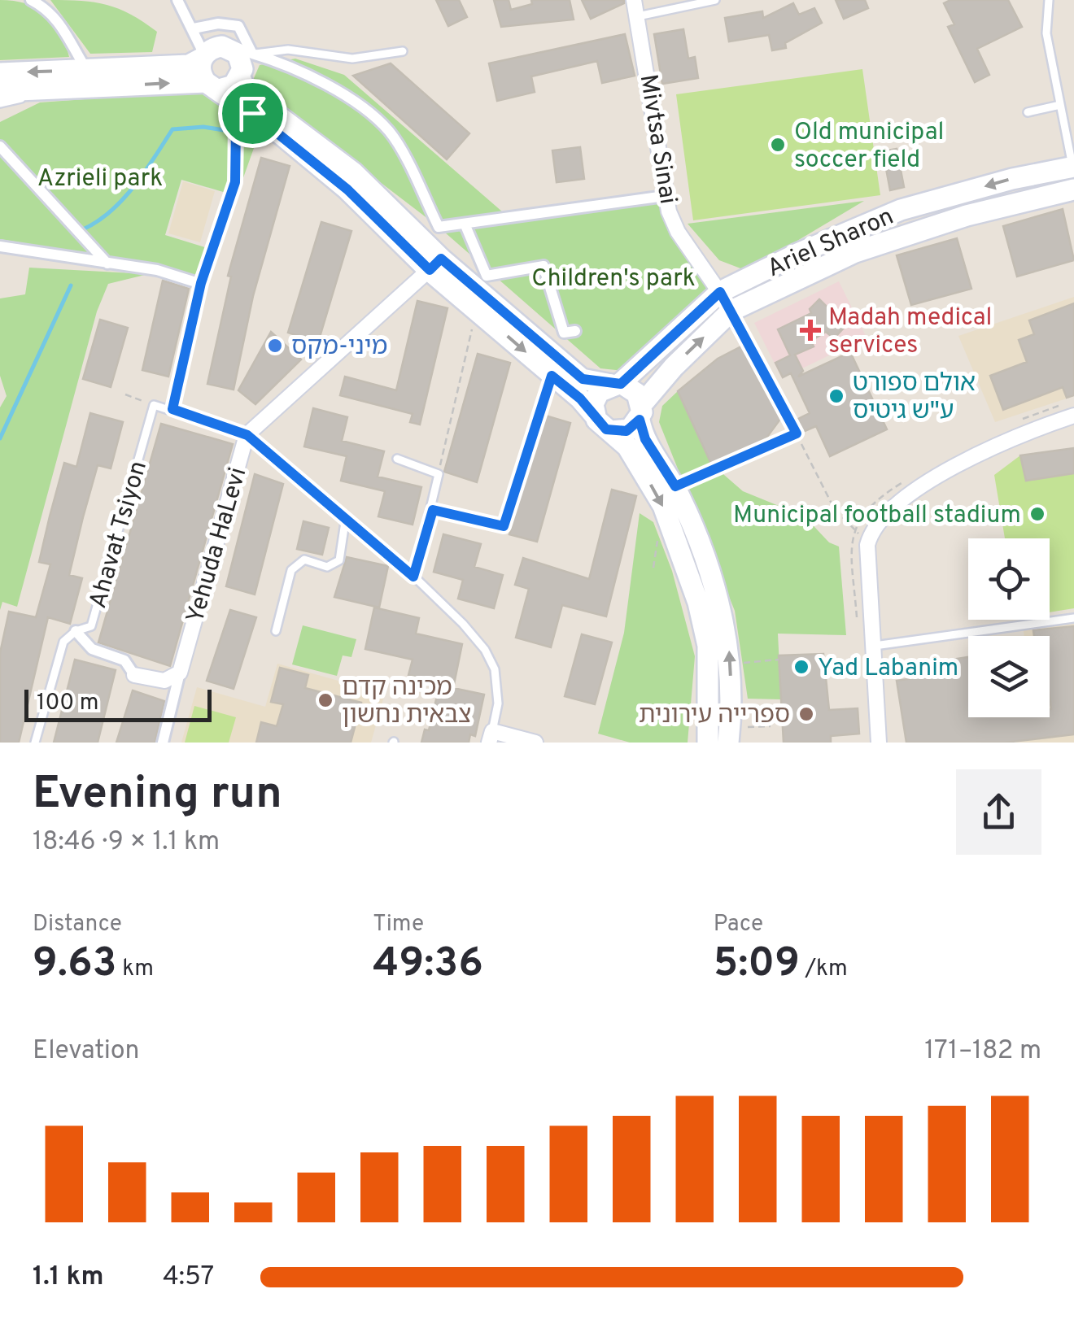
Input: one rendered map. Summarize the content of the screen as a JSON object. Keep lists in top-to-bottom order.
{
  "streets": {
    "main road": ["Ariel Sharon"],
    "street": ["Mivtsa Sinai", "Yehuda HaLevi"],
    "lane": ["Ahavat Tsiyon"]
  },
  "crossings": [
    ["Mivtsa Sinai", "Ariel Sharon"]
  ],
  "parks": ["Azrieli park", "Children's park"],
  "places": {
    "other": [
      "Old municipal soccer field",
      "מיני-מקס",
      "אולם ספורט ע\"ש גיטיס",
      "Municipal football stadium",
      "Yad Labanim",
      "מכינה קדם צבאית נחשון",
      "ספרייה עירונית"
    ],
    "health": ["Madah medical services"]
  },
  "scale_bar": "100 m",
  "page": {
    "scale": "100 m",
    "heading": ["Evening run", "18:46 · 9 × 1.1 km"],
    "stats": [
      ["Distance", "9.63 km"],
      ["Time", "49:36"],
      ["Pace", "5:09 /km"]
    ],
    "chart": ["Elevation", "171–182 m"],
    "list": [
      {
        "name": "1.1 km",
        "note": "4:57"
      }
    ]
  }
}
